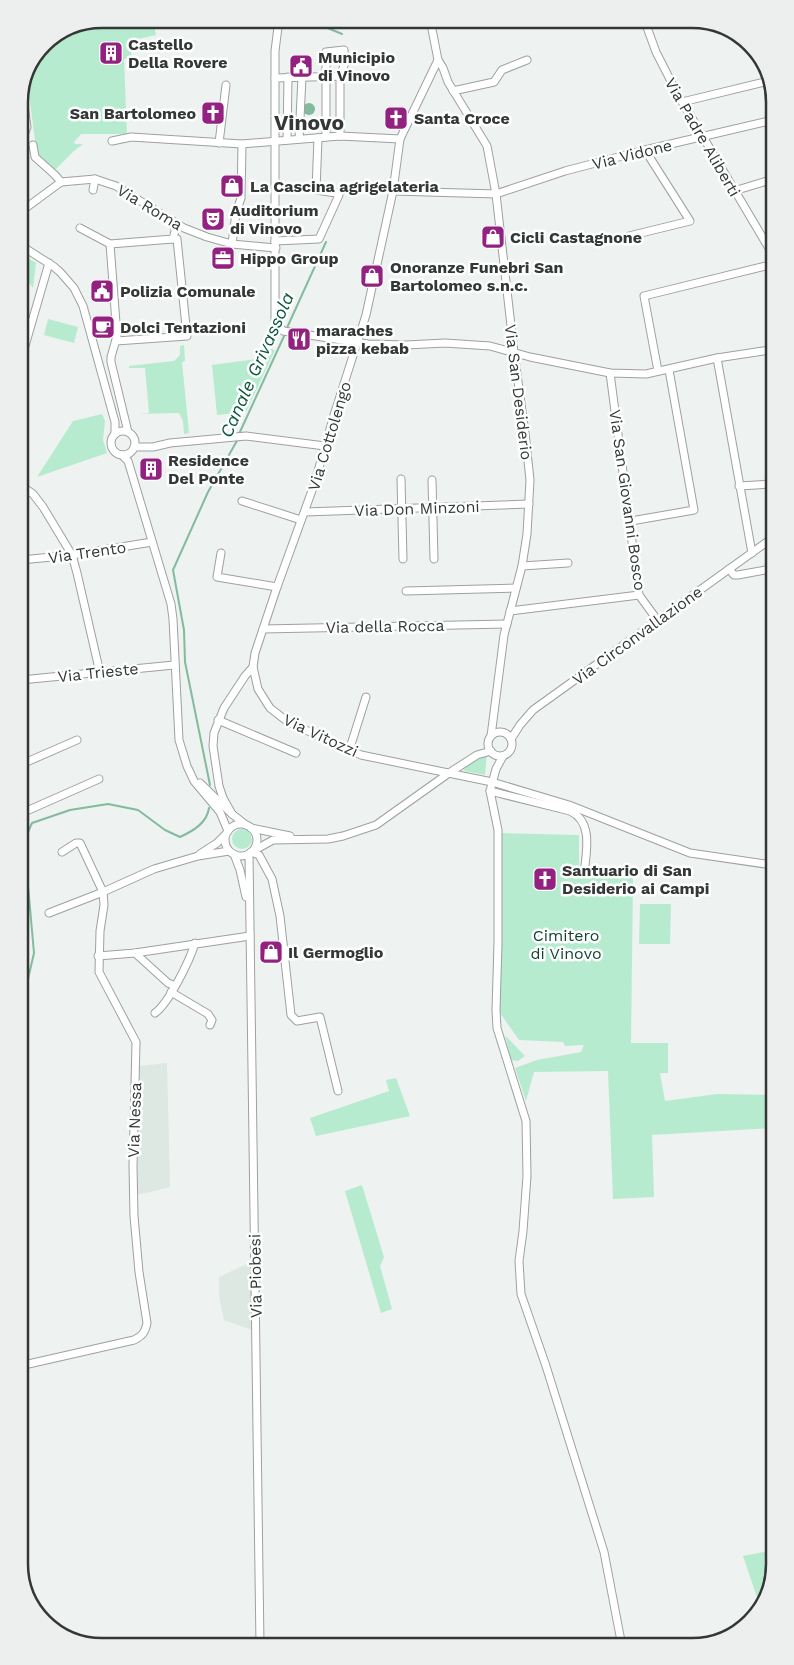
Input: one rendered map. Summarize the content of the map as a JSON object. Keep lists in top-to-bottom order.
{
  "streets": {
    "street": [
      "Via Padre Aliberti",
      "Via Vidone",
      "Via Roma",
      "Via San Desiderio",
      "Via Cottolengo",
      "Via San Giovanni Bosco",
      "Via Don Minzoni",
      "Via Trento",
      "Via della Rocca",
      "Via Circonvallazione",
      "Via Trieste",
      "Via Vitozzi",
      "Via Nessa",
      "Via Piobesi"
    ]
  },
  "crossings": [
    ["Via Padre Aliberti", "Via Vidone"],
    ["Via Vidone", "Via San Desiderio"],
    ["Via San Desiderio", "Via Cottolengo"],
    ["Via San Desiderio", "Via Don Minzoni"],
    ["Via San Desiderio", "Via della Rocca"],
    ["Via Cottolengo", "Via Don Minzoni"],
    ["Via Cottolengo", "Via della Rocca"],
    ["Via Cottolengo", "Via Vitozzi"],
    ["Via San Giovanni Bosco", "Via Circonvallazione"]
  ],
  "districts": ["Vinovo"],
  "water": ["Canale Grivassola"],
  "parks": ["Cimitero di Vinovo"],
  "places": {
    "building": ["Castello Della Rovere", "Residence Del Ponte"],
    "public building": ["Municipio di Vinovo", "Polizia Comunale"],
    "church": ["San Bartolomeo", "Santa Croce", "Santuario di San Desiderio ai Campi"],
    "shop": [
      "La Cascina agrigelateria",
      "Cicli Castagnone",
      "Onoranze Funebri San Bartolomeo s.n.c.",
      "Il Germoglio"
    ],
    "theatre": ["Auditorium di Vinovo"],
    "office": ["Hippo Group"],
    "cafe": ["Dolci Tentazioni"],
    "restaurant": ["maraches pizza kebab"]
  }
}
